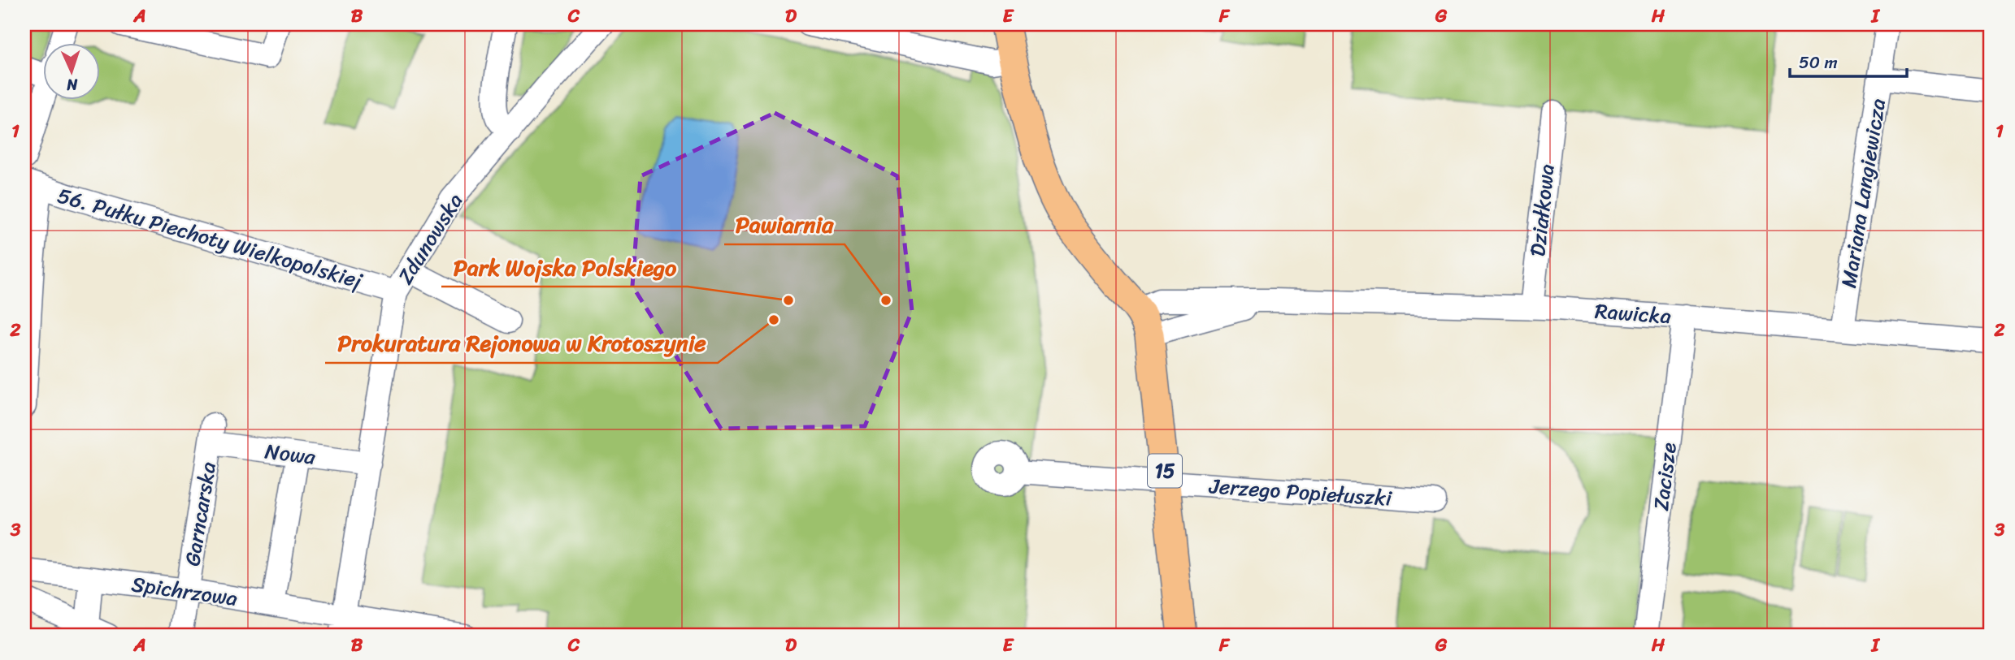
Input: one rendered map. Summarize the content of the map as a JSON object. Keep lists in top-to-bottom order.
{
  "streets": {
    "main road": ["15"],
    "street": [
      "Mariana Langiewicza",
      "Działkowa",
      "56. Pułku Piechoty Wielkopolskiej",
      "Zdunowska",
      "Rawicka",
      "Nowa",
      "Zacisze",
      "Jerzego Popiełuszki",
      "Garncarska",
      "Spichrzowa"
    ]
  },
  "crossings": [
    ["Mariana Langiewicza", "Rawicka"],
    ["Działkowa", "Rawicka"],
    ["56. Pułku Piechoty Wielkopolskiej", "Zdunowska"],
    ["Zdunowska", "Nowa"],
    ["Zdunowska", "Spichrzowa"],
    ["Rawicka", "15"],
    ["Rawicka", "Zacisze"],
    ["Nowa", "Garncarska"],
    ["15", "Jerzego Popiełuszki"],
    ["Garncarska", "Spichrzowa"]
  ],
  "places": ["Park Wojska Polskiego", "Pawiarnia", "Prokuratura Rejonowa w Krotoszynie"],
  "scale_bar": "50 m",
  "north": "bottom",
  "grid": {
    "columns": [
      "A",
      "B",
      "C",
      "D",
      "E",
      "F",
      "G",
      "H",
      "I"
    ],
    "rows": ["1", "2", "3"]
  }
}
